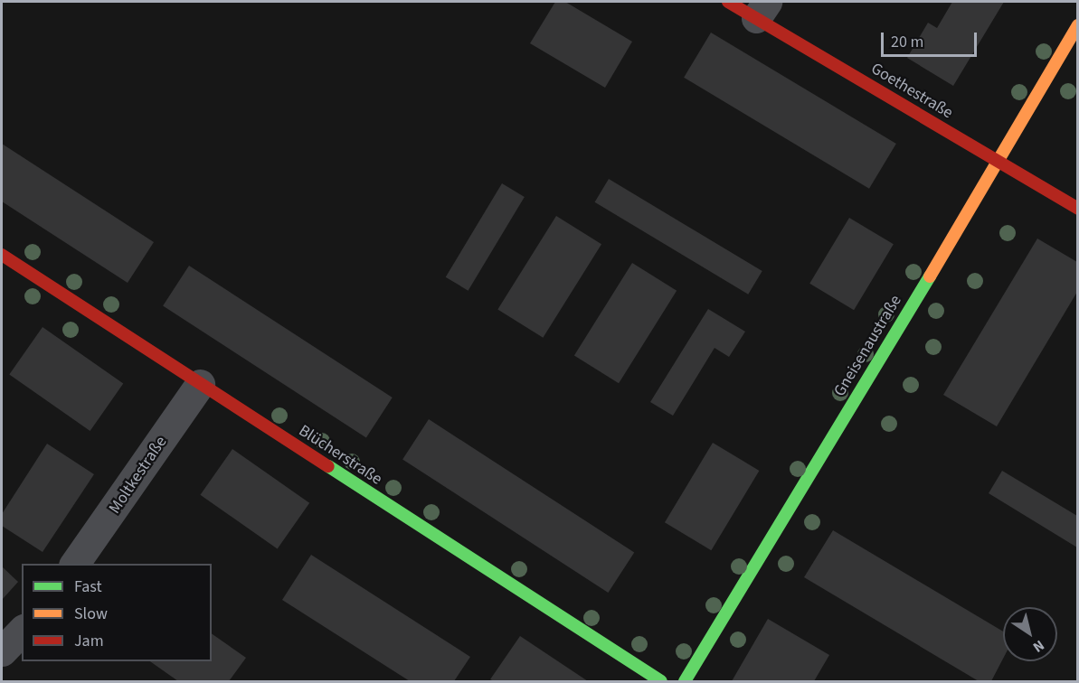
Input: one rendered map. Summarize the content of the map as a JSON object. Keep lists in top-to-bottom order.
{
  "streets": {
    "street": [
      "Goethestraße",
      "Gneisenaustraße",
      "Blücherstraße",
      "Moltkestraße"
    ]
  },
  "crossings": [
    ["Goethestraße", "Gneisenaustraße"],
    ["Blücherstraße", "Moltkestraße"]
  ],
  "legend": ["Fast", "Slow", "Jam"],
  "scale_bar": "20 m",
  "north": "bottom right"
}
